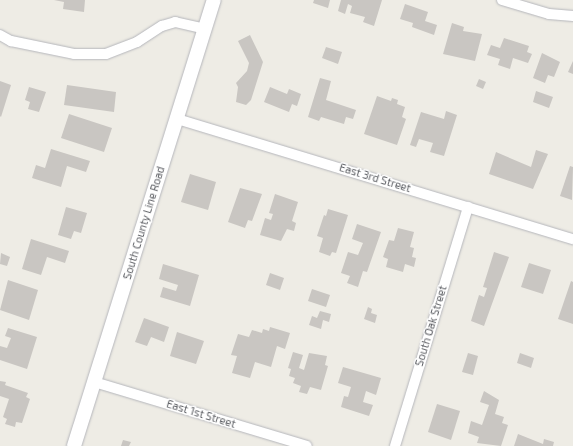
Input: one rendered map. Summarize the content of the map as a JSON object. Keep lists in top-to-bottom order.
{
  "streets": {
    "main road": ["South County Line Road"],
    "street": ["East 3rd Street", "South Oak Street", "East 1st Street"]
  },
  "crossings": [
    ["East 3rd Street", "South County Line Road"],
    ["East 3rd Street", "South Oak Street"],
    ["South County Line Road", "East 1st Street"]
  ]
}
